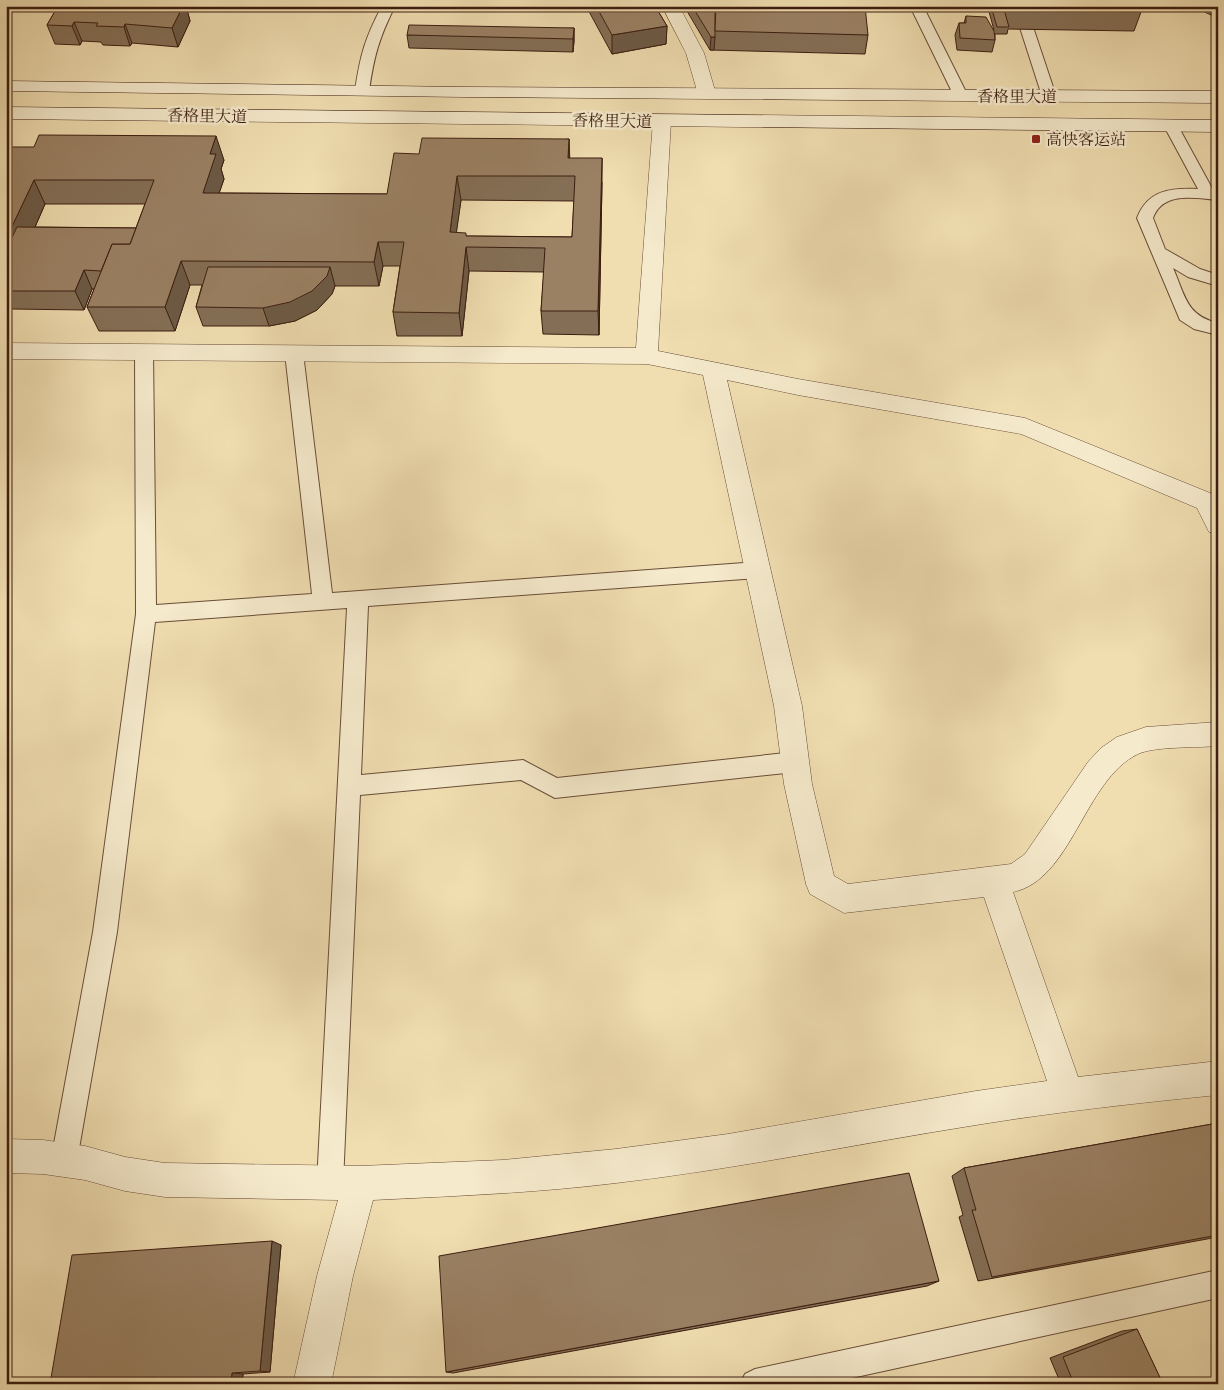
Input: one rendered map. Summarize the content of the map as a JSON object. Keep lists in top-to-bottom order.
{
  "streets": {
    "street": ["香格里大道"]
  },
  "places": {
    "transit": ["高快客运站"]
  }
}
